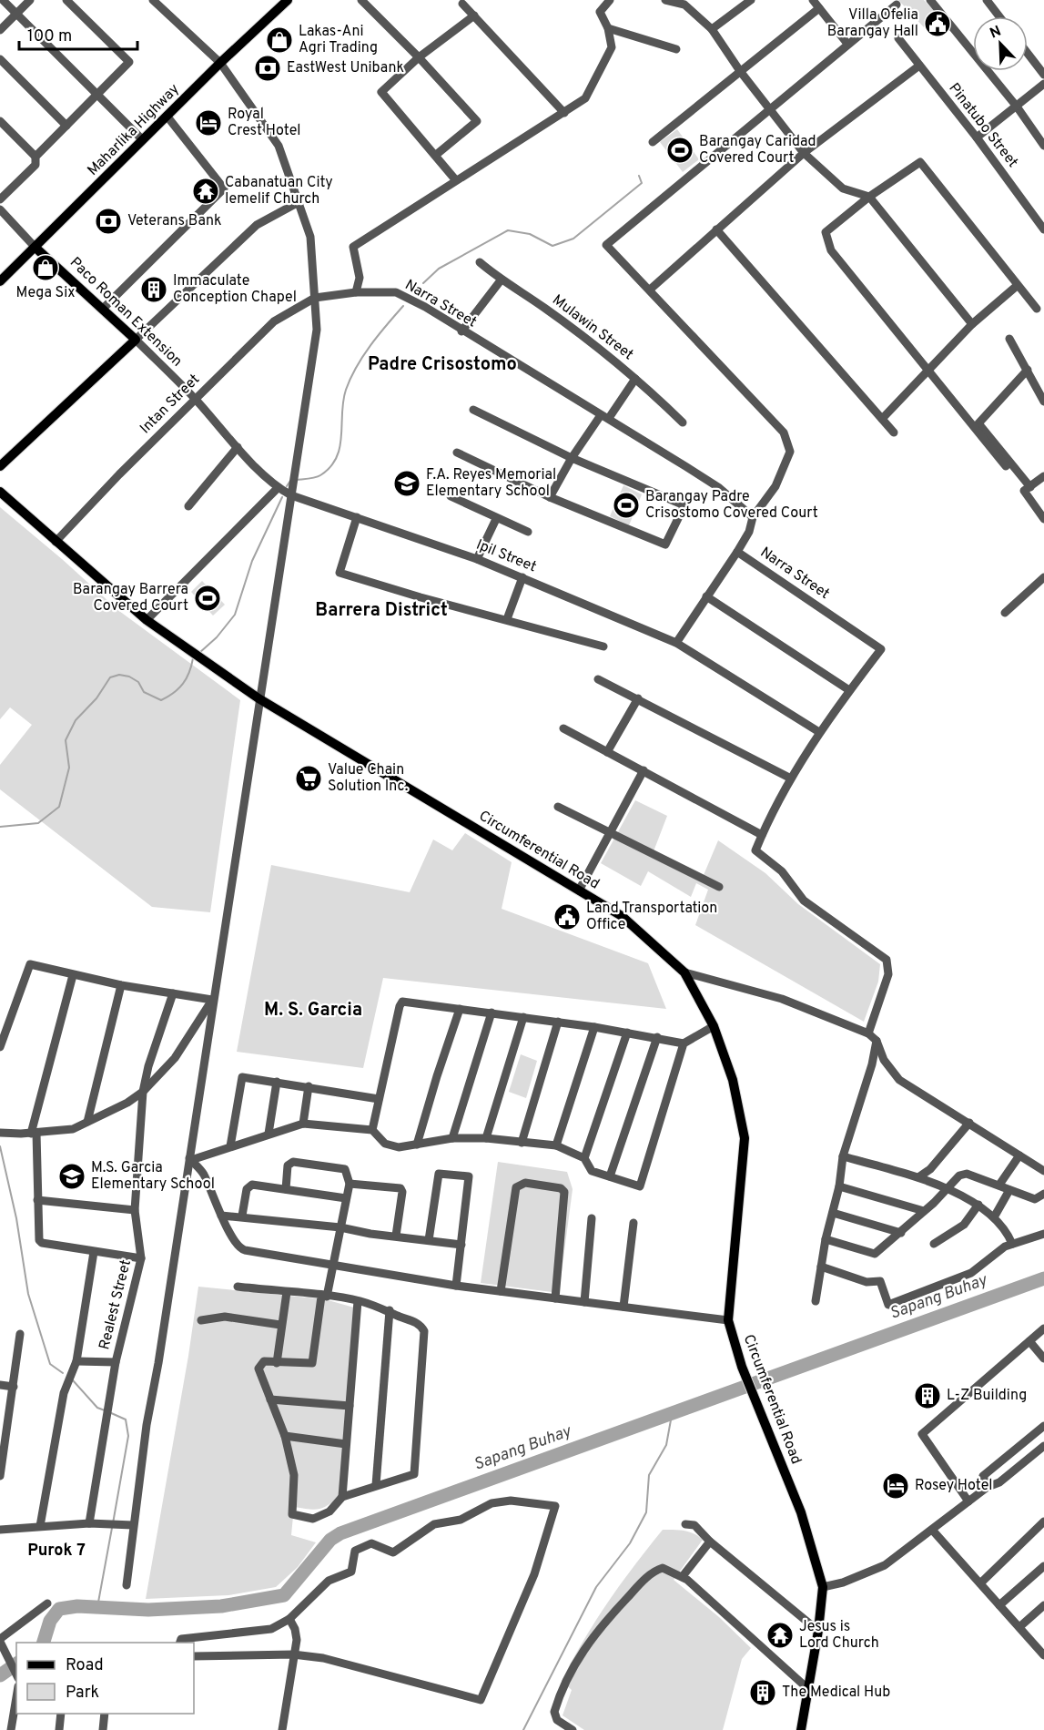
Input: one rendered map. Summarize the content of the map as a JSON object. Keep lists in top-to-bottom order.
{
  "streets": {
    "main road": ["Maharlika Highway", "Paco Roman Extension", "Circumferential Road"],
    "street": [
      "Pinatubo Street",
      "Narra Street",
      "Mulawin Street",
      "Intan Street",
      "Ipil Street",
      "Realest Street"
    ]
  },
  "crossings": [
    ["Maharlika Highway", "Paco Roman Extension"],
    ["Narra Street", "Intan Street"],
    ["Narra Street", "Ipil Street"],
    ["Paco Roman Extension", "Intan Street"],
    ["Paco Roman Extension", "Ipil Street"],
    ["Intan Street", "Ipil Street"],
    ["Intan Street", "Circumferential Road"]
  ],
  "districts": [
    "Padre Crisostomo",
    "Barrera District",
    "M. S. Garcia",
    "Purok 7"
  ],
  "water": ["Sapang Buhay"],
  "places": {
    "public building": ["Villa Ofelia Barangay Hall", "Land Transportation Office"],
    "shop": ["Lakas-Ani Agri Trading", "Mega Six"],
    "bank": ["EastWest Unibank", "Veterans Bank"],
    "hotel": ["Royal Crest Hotel", "Rosey Hotel"],
    "sports": ["Barangay Caridad Covered Court", "Barangay Padre Crisostomo Covered Court", "Barangay Barrera Covered Court"],
    "temple": ["Cabanatuan City Iemelif Church", "Jesus is Lord Church"],
    "building": ["Immaculate Conception Chapel", "L-Z Building", "The Medical Hub"],
    "school or university": ["F.A. Reyes Memorial Elementary School", "M.S. Garcia Elementary School"],
    "supermarket": ["Value Chain Solution Inc."]
  },
  "legend": ["Road", "Park"],
  "scale_bar": "100 m",
  "north": "top left"
}
